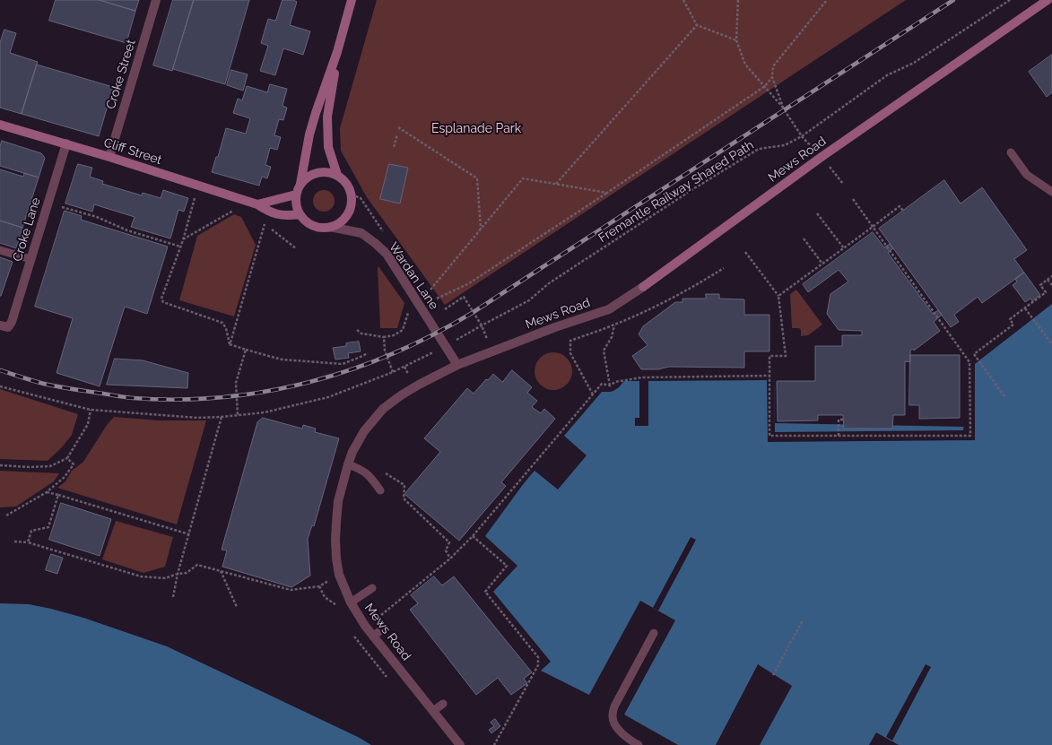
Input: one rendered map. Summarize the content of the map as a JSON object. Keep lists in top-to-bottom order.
{
  "streets": {
    "street": [
      "Croke Street",
      "Cliff Street",
      "Mews Road",
      "Croke Lane",
      "Wardan Lane"
    ],
    "path": ["Fremantle Railway Shared Path"]
  },
  "crossings": [
    ["Croke Street", "Cliff Street"],
    ["Cliff Street", "Croke Lane"],
    ["Cliff Street", "Wardan Lane"],
    ["Mews Road", "Wardan Lane"]
  ],
  "parks": ["Esplanade Park"]
}
